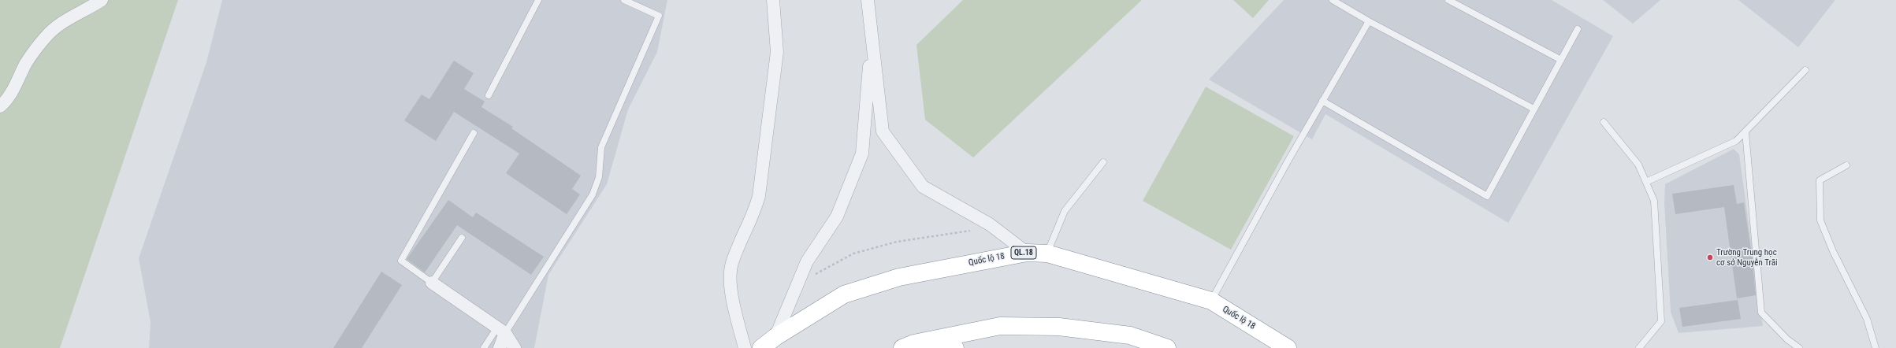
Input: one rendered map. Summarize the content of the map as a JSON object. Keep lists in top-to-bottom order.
{
  "streets": {
    "highway": ["QL.18", "Quốc lộ 18"]
  },
  "places": ["Trường Trung học cơ sở Nguyễn Trãi"]
}
